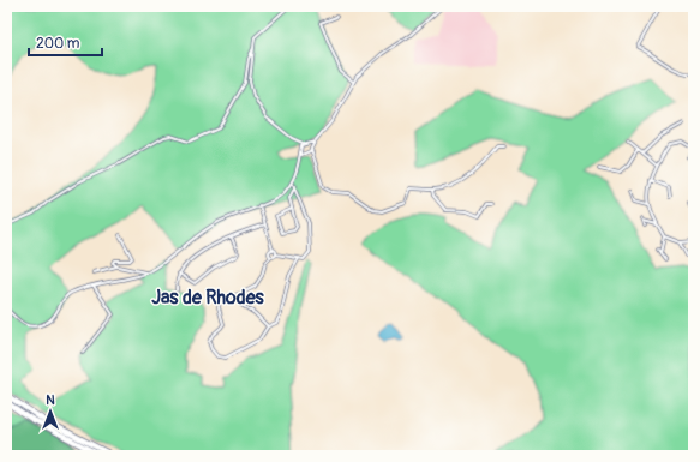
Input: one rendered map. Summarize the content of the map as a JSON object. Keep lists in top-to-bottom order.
{
  "districts": ["Jas de Rhodes"],
  "scale_bar": "200 m",
  "north": "top"
}
